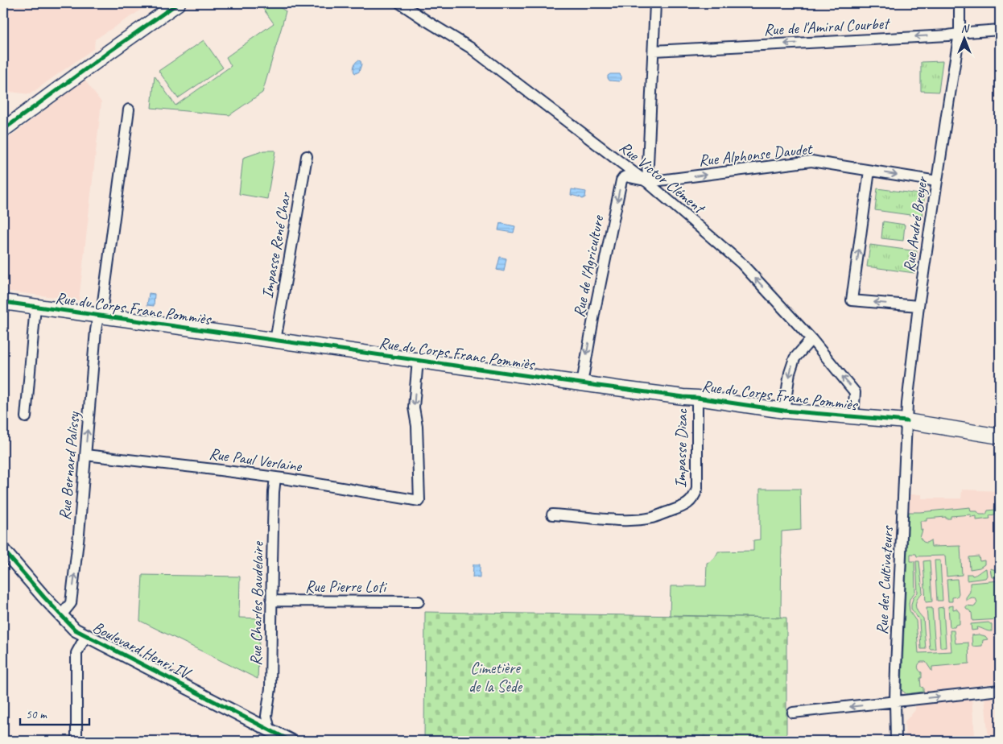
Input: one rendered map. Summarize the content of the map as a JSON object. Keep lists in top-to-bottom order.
{
  "streets": {
    "main road": ["Rue du Corps Franc Pommiès"],
    "street": [
      "Rue de l'Amiral Courbet",
      "Rue Alphonse Daudet",
      "Rue Victor Clément",
      "Rue André Breyer",
      "Impasse René Char",
      "Rue de l'Agriculture",
      "Impasse Dizac",
      "Rue Paul Verlaine",
      "Rue Bernard Palissy",
      "Rue des Cultivateurs",
      "Rue Pierre Loti",
      "Rue Charles Baudelaire",
      "Boulevard Henri IV"
    ]
  },
  "crossings": [
    ["Rue de l'Amiral Courbet", "Rue André Breyer"],
    ["Rue Alphonse Daudet", "Rue Victor Clément"],
    ["Rue Alphonse Daudet", "Rue André Breyer"],
    ["Rue Alphonse Daudet", "Rue de l'Agriculture"],
    ["Rue Victor Clément", "Rue de l'Agriculture"],
    ["Rue Victor Clément", "Rue du Corps Franc Pommiès"],
    ["Rue André Breyer", "Rue du Corps Franc Pommiès"],
    ["Rue André Breyer", "Rue des Cultivateurs"],
    ["Impasse René Char", "Rue du Corps Franc Pommiès"],
    ["Rue de l'Agriculture", "Rue du Corps Franc Pommiès"],
    ["Rue du Corps Franc Pommiès", "Impasse Dizac"],
    ["Rue du Corps Franc Pommiès", "Rue Paul Verlaine"],
    ["Rue du Corps Franc Pommiès", "Rue Bernard Palissy"],
    ["Rue du Corps Franc Pommiès", "Rue des Cultivateurs"],
    ["Rue Paul Verlaine", "Rue Bernard Palissy"],
    ["Rue Paul Verlaine", "Rue Charles Baudelaire"],
    ["Rue Bernard Palissy", "Boulevard Henri IV"],
    ["Rue Pierre Loti", "Rue Charles Baudelaire"],
    ["Rue Charles Baudelaire", "Boulevard Henri IV"]
  ],
  "one_way": ["Rue de l'Amiral Courbet", "Rue Alphonse Daudet", "Rue Victor Clément"],
  "parks": ["Cimetière de la Sède"],
  "scale_bar": "50 m",
  "north": "top"
}
